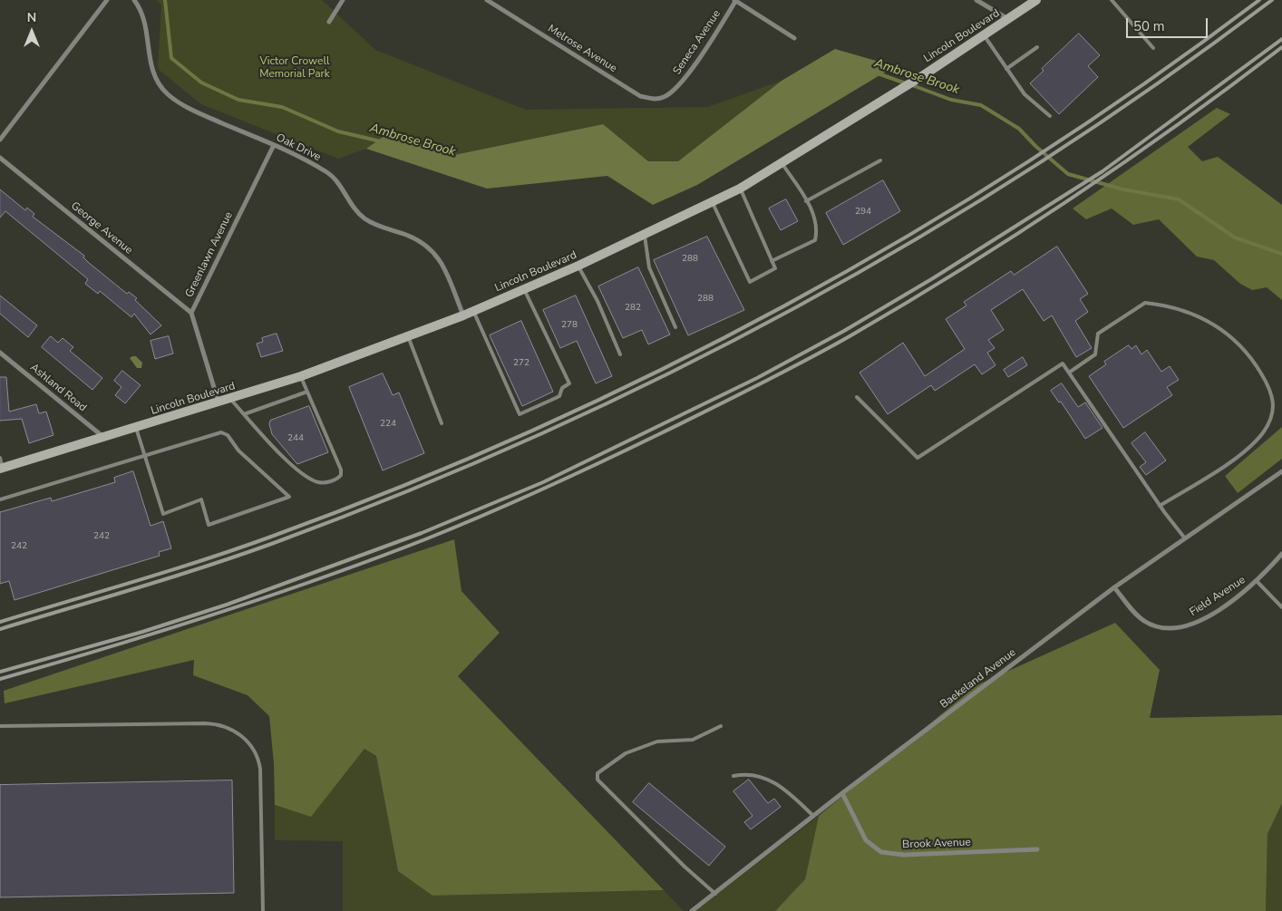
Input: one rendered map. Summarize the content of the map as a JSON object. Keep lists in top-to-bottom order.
{
  "streets": {
    "main road": ["Lincoln Boulevard"],
    "street": [
      "Seneca Avenue",
      "Melrose Avenue",
      "Oak Drive",
      "George Avenue",
      "Greenlawn Avenue",
      "Ashland Road",
      "Field Avenue",
      "Baekeland Avenue",
      "Brook Avenue"
    ]
  },
  "crossings": [
    ["Lincoln Boulevard", "Oak Drive"],
    ["Lincoln Boulevard", "Greenlawn Avenue"],
    ["Lincoln Boulevard", "Ashland Road"],
    ["Seneca Avenue", "Melrose Avenue"],
    ["Oak Drive", "Greenlawn Avenue"],
    ["George Avenue", "Greenlawn Avenue"],
    ["Field Avenue", "Baekeland Avenue"],
    ["Baekeland Avenue", "Brook Avenue"]
  ],
  "water": ["Ambrose Brook"],
  "parks": ["Victor Crowell Memorial Park"],
  "house_numbers": [
    "294",
    "288",
    "288",
    "282",
    "278",
    "272",
    "224",
    "244",
    "242",
    "242"
  ],
  "scale_bar": "50 m",
  "north": "top"
}
